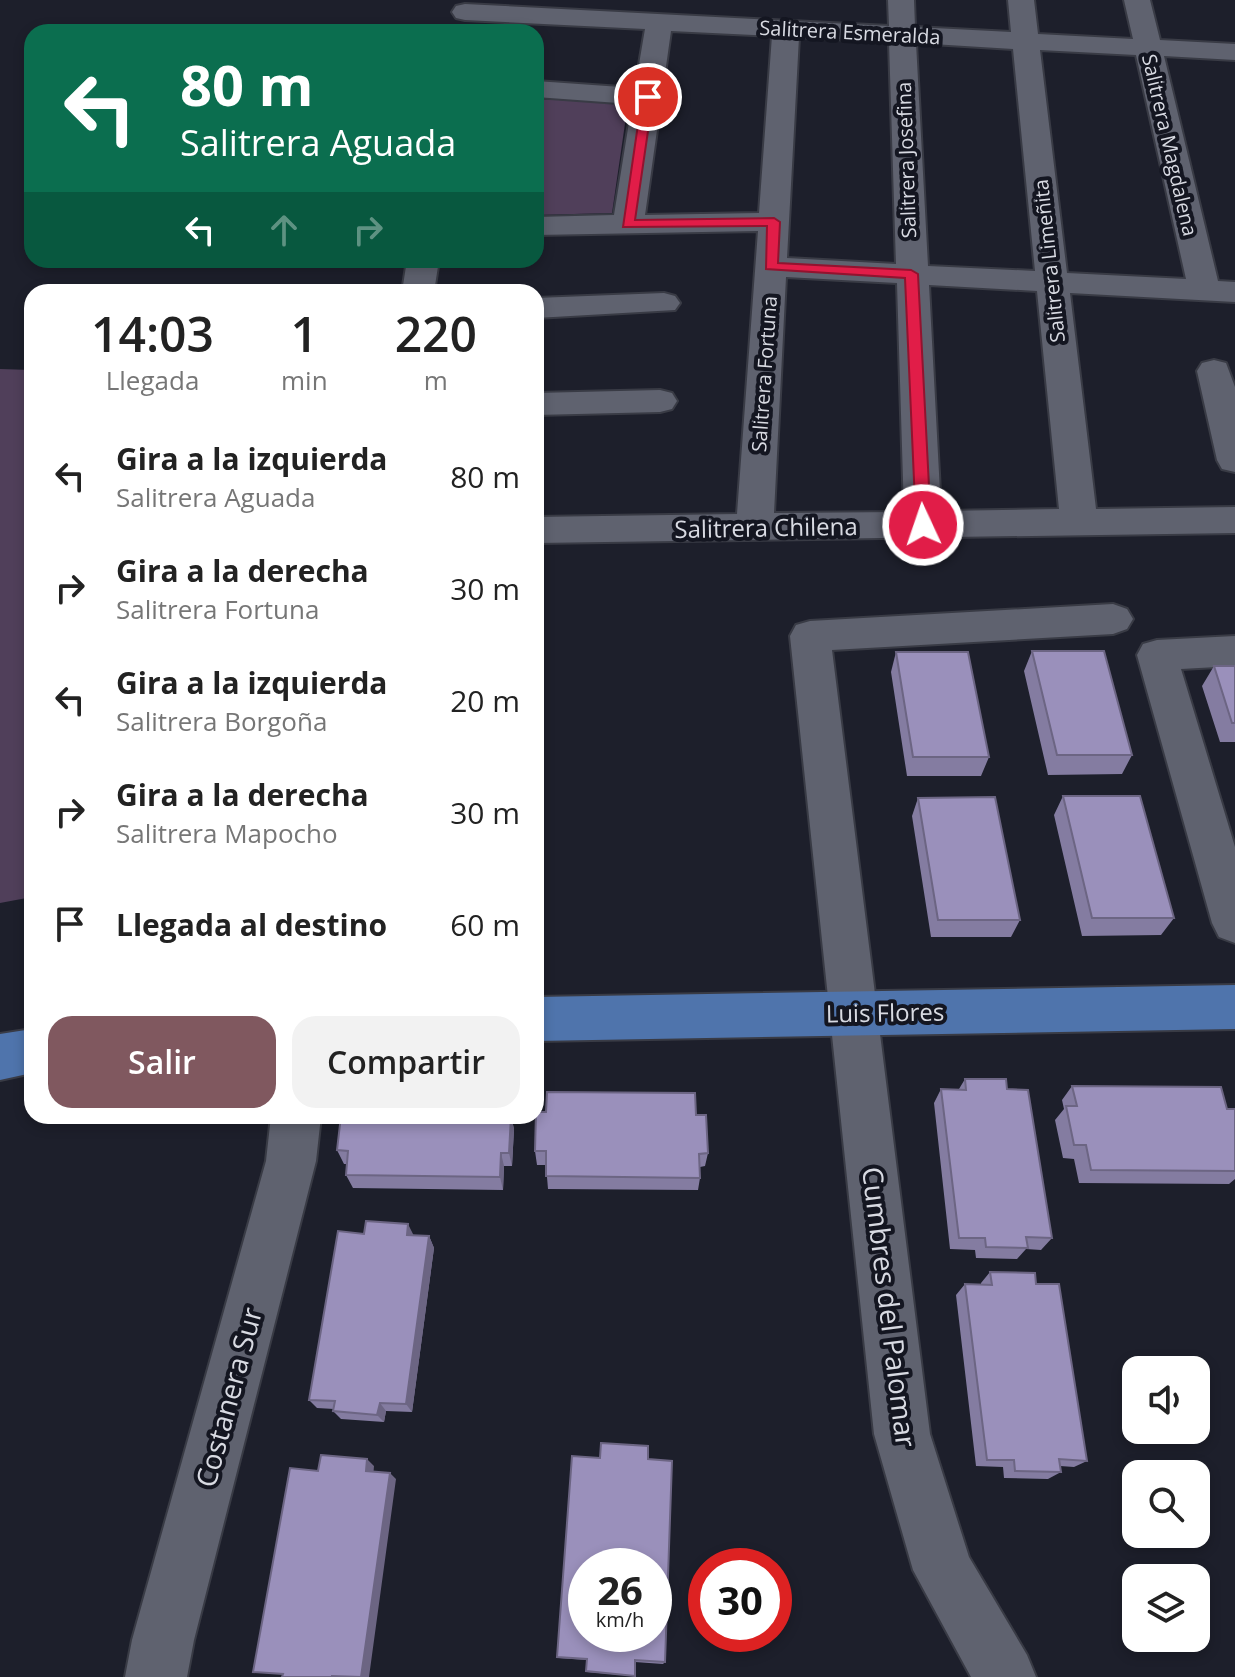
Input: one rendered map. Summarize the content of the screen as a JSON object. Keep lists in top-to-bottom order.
{
  "streets": {
    "main road": ["Luis Flores"],
    "street": [
      "Salitrera Esmeralda",
      "Salitrera Magdalena",
      "Salitrera Josefina",
      "Salitrera Limeñita",
      "Salitrera Fortuna",
      "Salitrera Chilena",
      "Cumbres del Palomar",
      "Costanera Sur"
    ]
  },
  "crossings": [
    ["Salitrera Esmeralda", "Salitrera Magdalena"],
    ["Salitrera Esmeralda", "Salitrera Josefina"],
    ["Salitrera Esmeralda", "Salitrera Limeñita"],
    ["Salitrera Esmeralda", "Salitrera Fortuna"],
    ["Salitrera Josefina", "Salitrera Chilena"],
    ["Salitrera Limeñita", "Salitrera Chilena"],
    ["Salitrera Fortuna", "Salitrera Chilena"],
    ["Luis Flores", "Cumbres del Palomar"]
  ],
  "page": {
    "turn": ["80 m", "Salitrera Aguada"],
    "eta": [
      "14:03",
      "Llegada",
      "1",
      "min",
      "220",
      "m"
    ],
    "list": [
      {
        "name": "Gira a la izquierda",
        "note": "Salitrera Aguada",
        "value": "80 m"
      },
      {
        "name": "Gira a la derecha",
        "note": "Salitrera Fortuna",
        "value": "30 m"
      },
      {
        "name": "Gira a la izquierda",
        "note": "Salitrera Borgoña",
        "value": "20 m"
      },
      {
        "name": "Gira a la derecha",
        "note": "Salitrera Mapocho",
        "value": "30 m"
      },
      {
        "name": "Llegada al destino",
        "value": "60 m"
      }
    ],
    "buttons": ["Salir", "Compartir"],
    "speed": "26 km/h",
    "limit": "30"
  }
}
